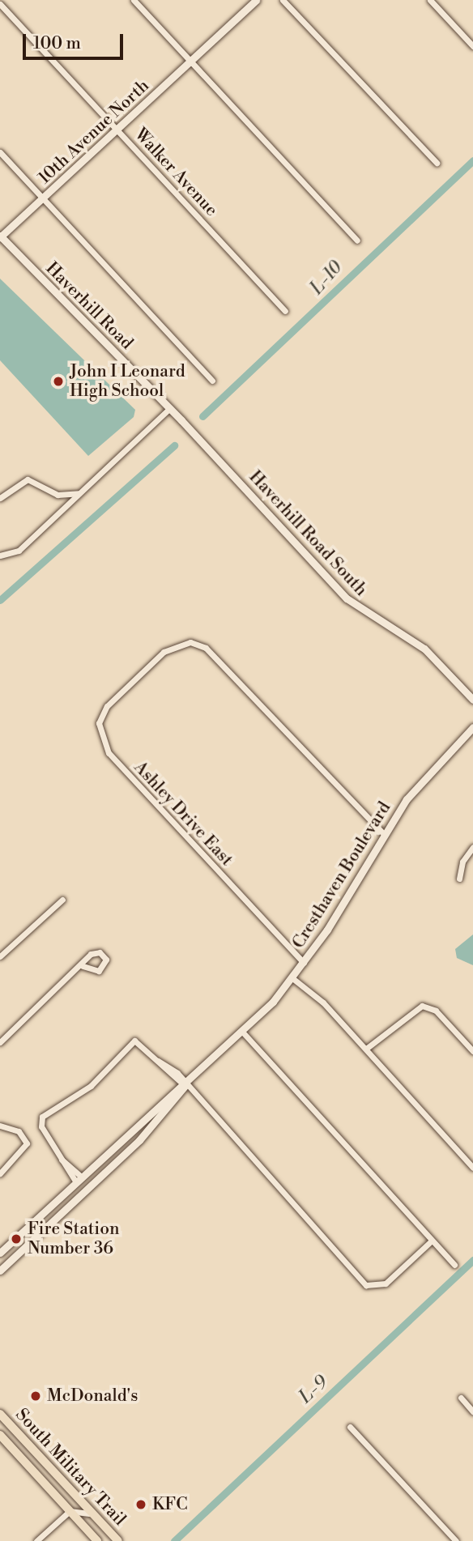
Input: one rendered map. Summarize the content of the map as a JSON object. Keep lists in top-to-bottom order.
{
  "streets": {
    "main road": ["South Military Trail"],
    "street": [
      "10th Avenue North",
      "Walker Avenue",
      "Haverhill Road",
      "Haverhill Road South",
      "Ashley Drive East",
      "Cresthaven Boulevard"
    ]
  },
  "crossings": [
    ["10th Avenue North", "Walker Avenue"],
    ["10th Avenue North", "Haverhill Road"],
    ["Haverhill Road", "Haverhill Road South"],
    ["Ashley Drive East", "Cresthaven Boulevard"]
  ],
  "water": ["L-10", "L-9"],
  "places": [
    "John I Leonard High School",
    "Fire Station Number 36",
    "McDonald's",
    "KFC"
  ],
  "scale_bar": "100 m"
}
